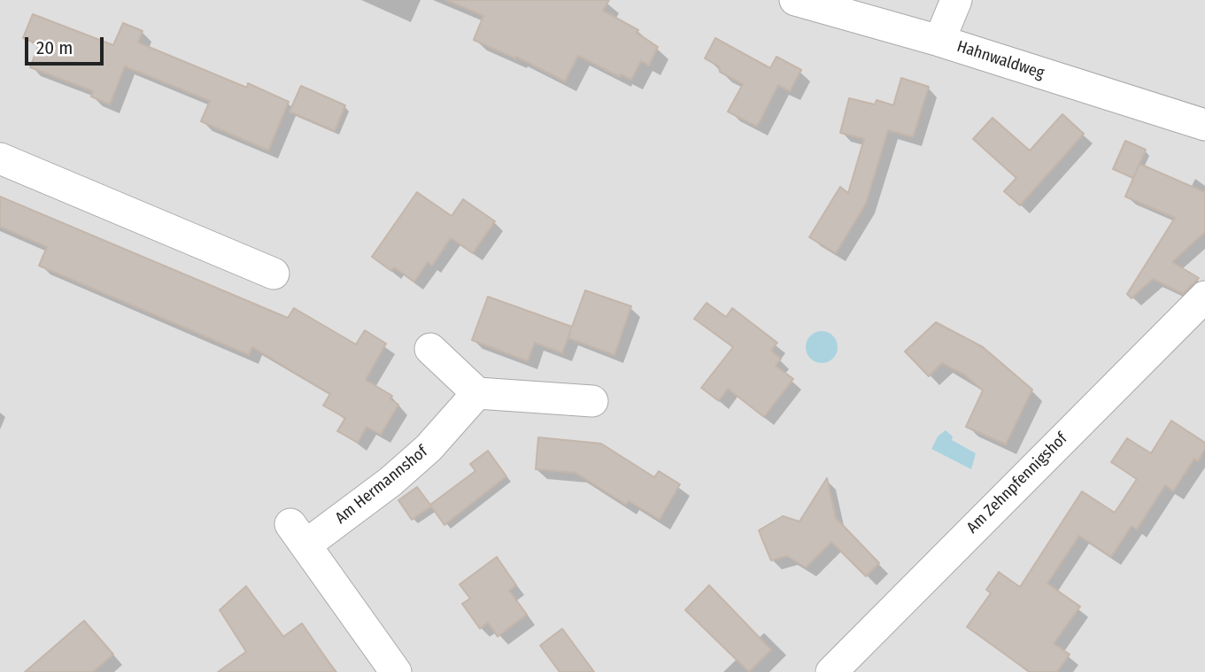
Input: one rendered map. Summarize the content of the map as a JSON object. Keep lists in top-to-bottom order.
{
  "streets": {
    "street": ["Hahnwaldweg", "Am Zehnpfennigshof", "Am Hermannshof"]
  },
  "scale_bar": "20 m"
}
